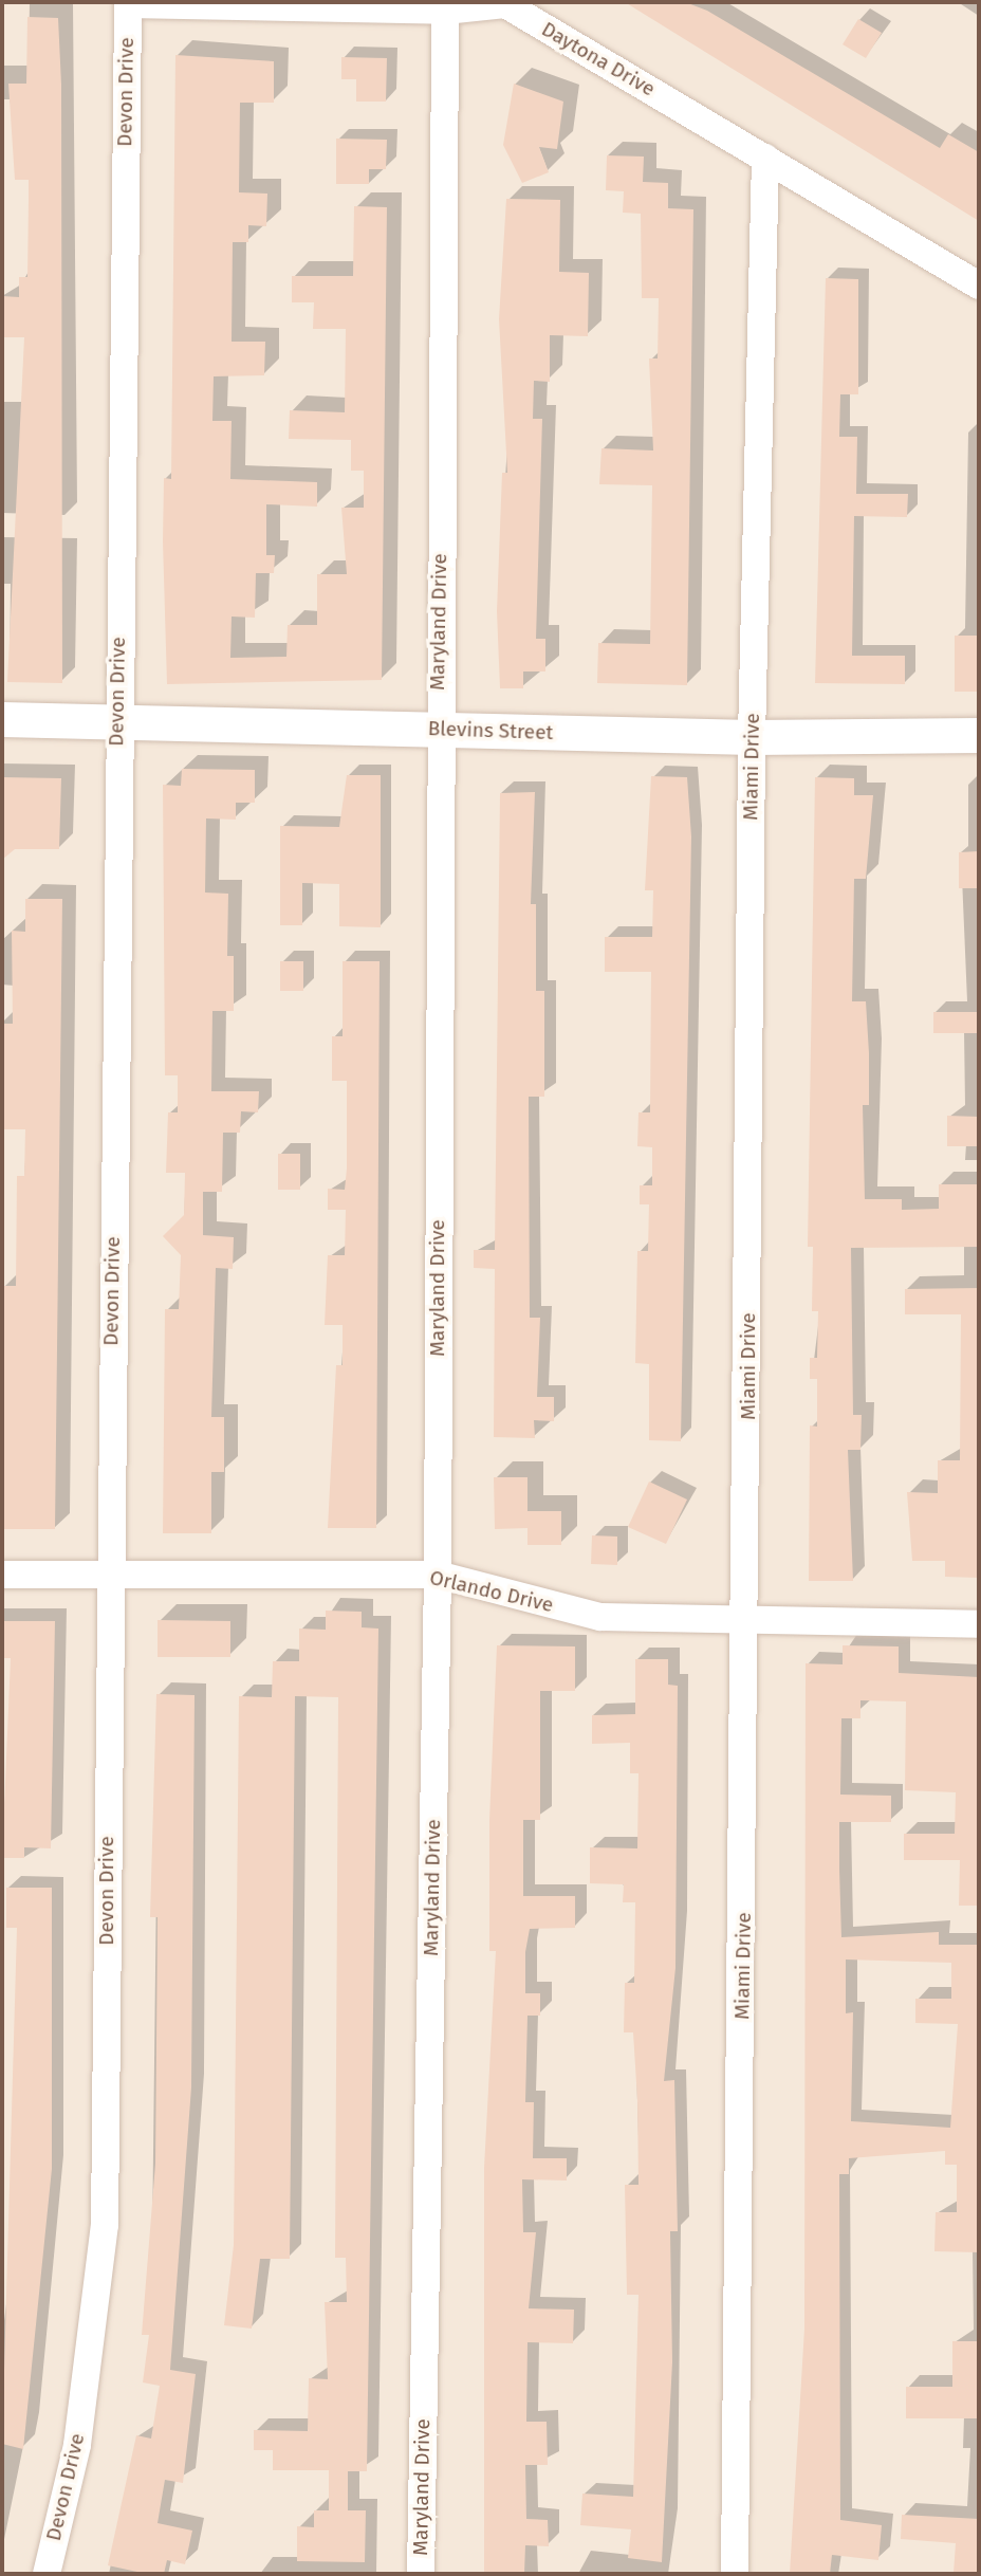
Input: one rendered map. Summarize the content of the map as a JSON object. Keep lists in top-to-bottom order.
{
  "streets": {
    "street": [
      "Daytona Drive",
      "Devon Drive",
      "Maryland Drive",
      "Blevins Street",
      "Miami Drive",
      "Orlando Drive"
    ]
  },
  "crossings": [
    ["Daytona Drive", "Devon Drive"],
    ["Daytona Drive", "Maryland Drive"],
    ["Daytona Drive", "Miami Drive"],
    ["Devon Drive", "Blevins Street"],
    ["Devon Drive", "Orlando Drive"],
    ["Maryland Drive", "Blevins Street"],
    ["Maryland Drive", "Orlando Drive"],
    ["Blevins Street", "Miami Drive"],
    ["Miami Drive", "Orlando Drive"]
  ]
}
